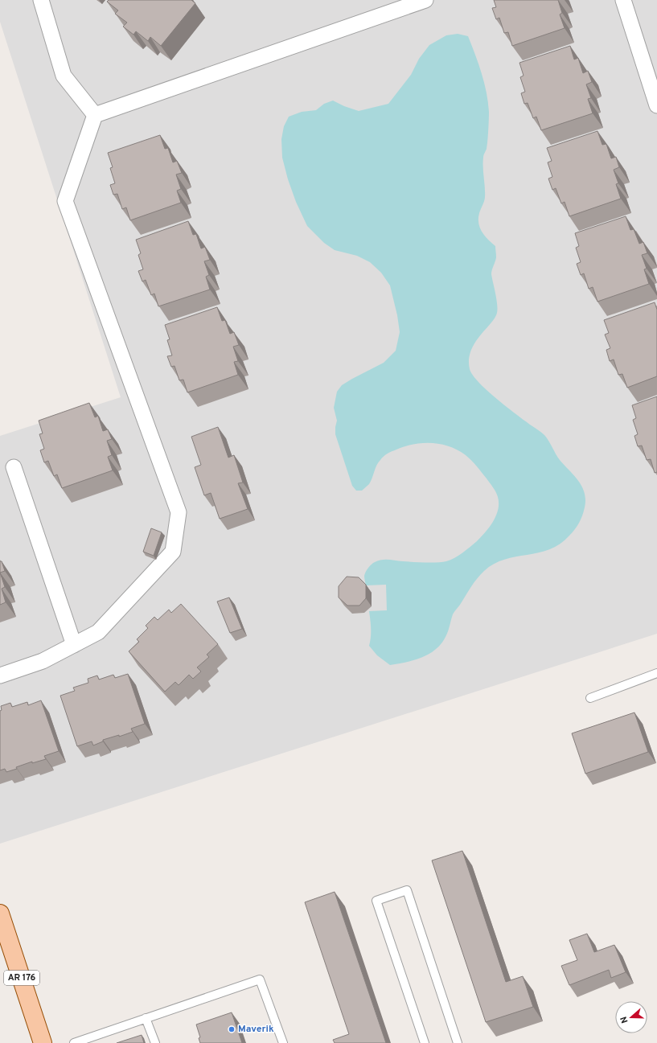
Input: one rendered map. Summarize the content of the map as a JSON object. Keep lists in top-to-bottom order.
{
  "streets": {
    "main road": ["AR 176"]
  },
  "places": ["Maverik"],
  "north": "left"
}
